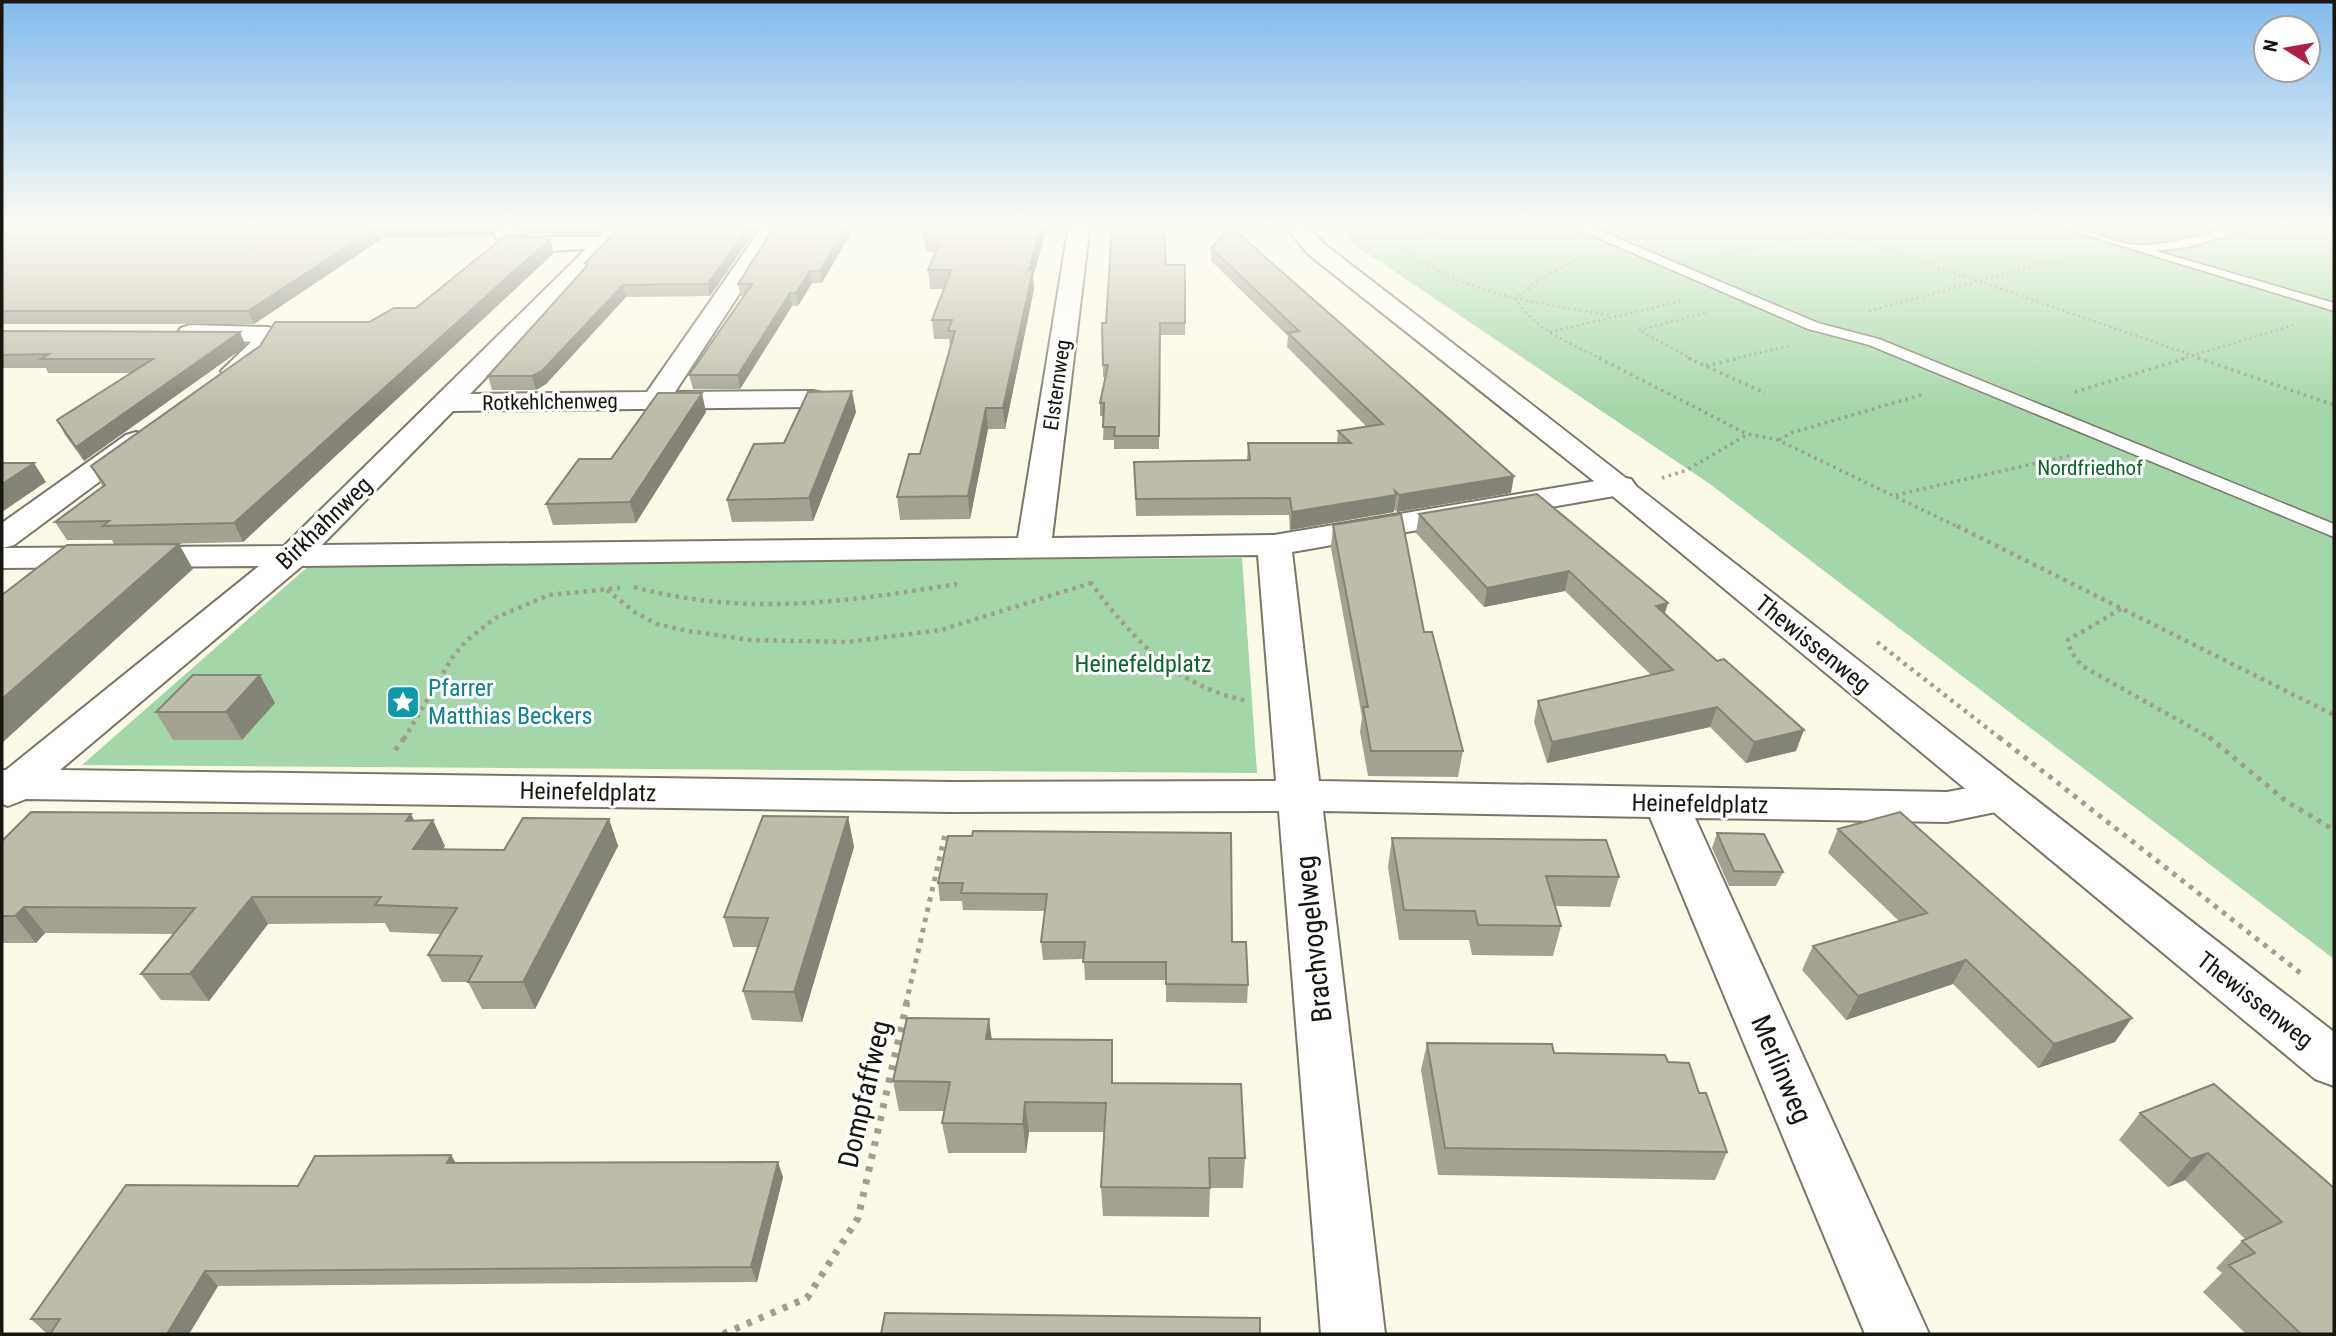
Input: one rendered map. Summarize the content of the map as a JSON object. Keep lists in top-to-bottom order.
{
  "streets": {
    "street": [
      "Elsternweg",
      "Rotkehlchenweg",
      "Birkhahnweg",
      "Thewissenweg",
      "Heinefeldplatz",
      "Brachvogelweg",
      "Merlinweg"
    ],
    "path": ["Dompfaffweg"]
  },
  "crossings": [
    ["Rotkehlchenweg", "Birkhahnweg"],
    ["Birkhahnweg", "Heinefeldplatz"],
    ["Thewissenweg", "Heinefeldplatz"],
    ["Heinefeldplatz", "Brachvogelweg"],
    ["Heinefeldplatz", "Merlinweg"],
    ["Heinefeldplatz", "Dompfaffweg"]
  ],
  "parks": ["Nordfriedhof", "Heinefeldplatz"],
  "places": {
    "place": ["Pfarrer Matthias Beckers"]
  },
  "north": "left"
}
